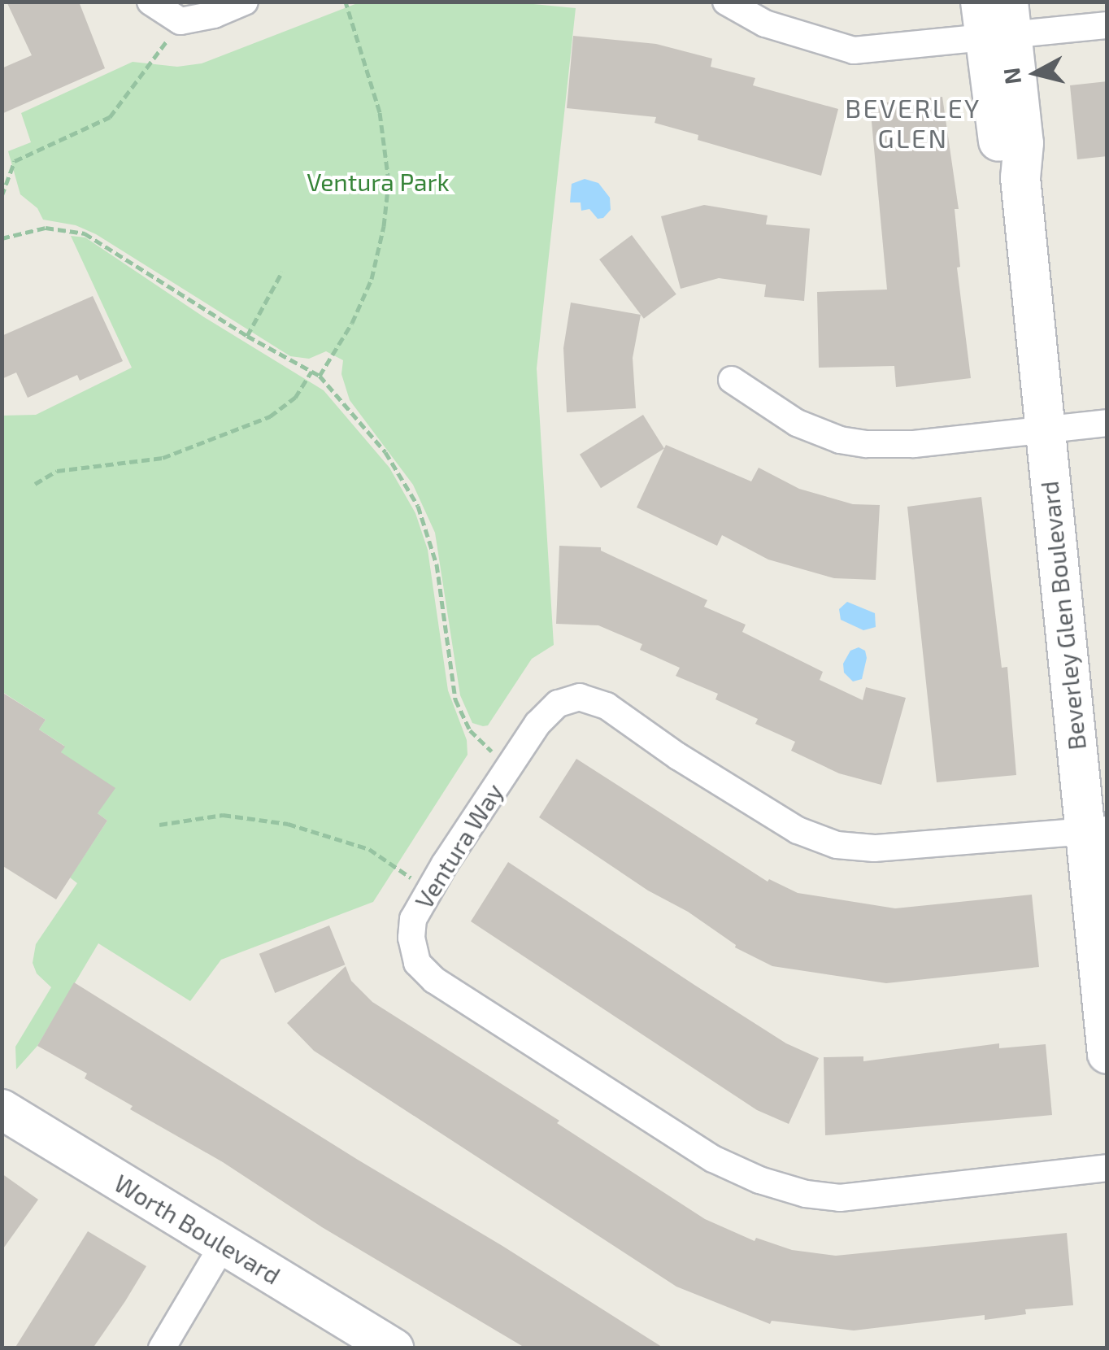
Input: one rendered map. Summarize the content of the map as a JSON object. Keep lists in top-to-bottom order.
{
  "streets": {
    "street": ["Beverley Glen Boulevard", "Ventura Way", "Worth Boulevard"]
  },
  "crossings": [
    ["Beverley Glen Boulevard", "Ventura Way"]
  ],
  "districts": ["BEVERLEY GLEN"],
  "parks": ["Ventura Park"],
  "north": "left"
}
